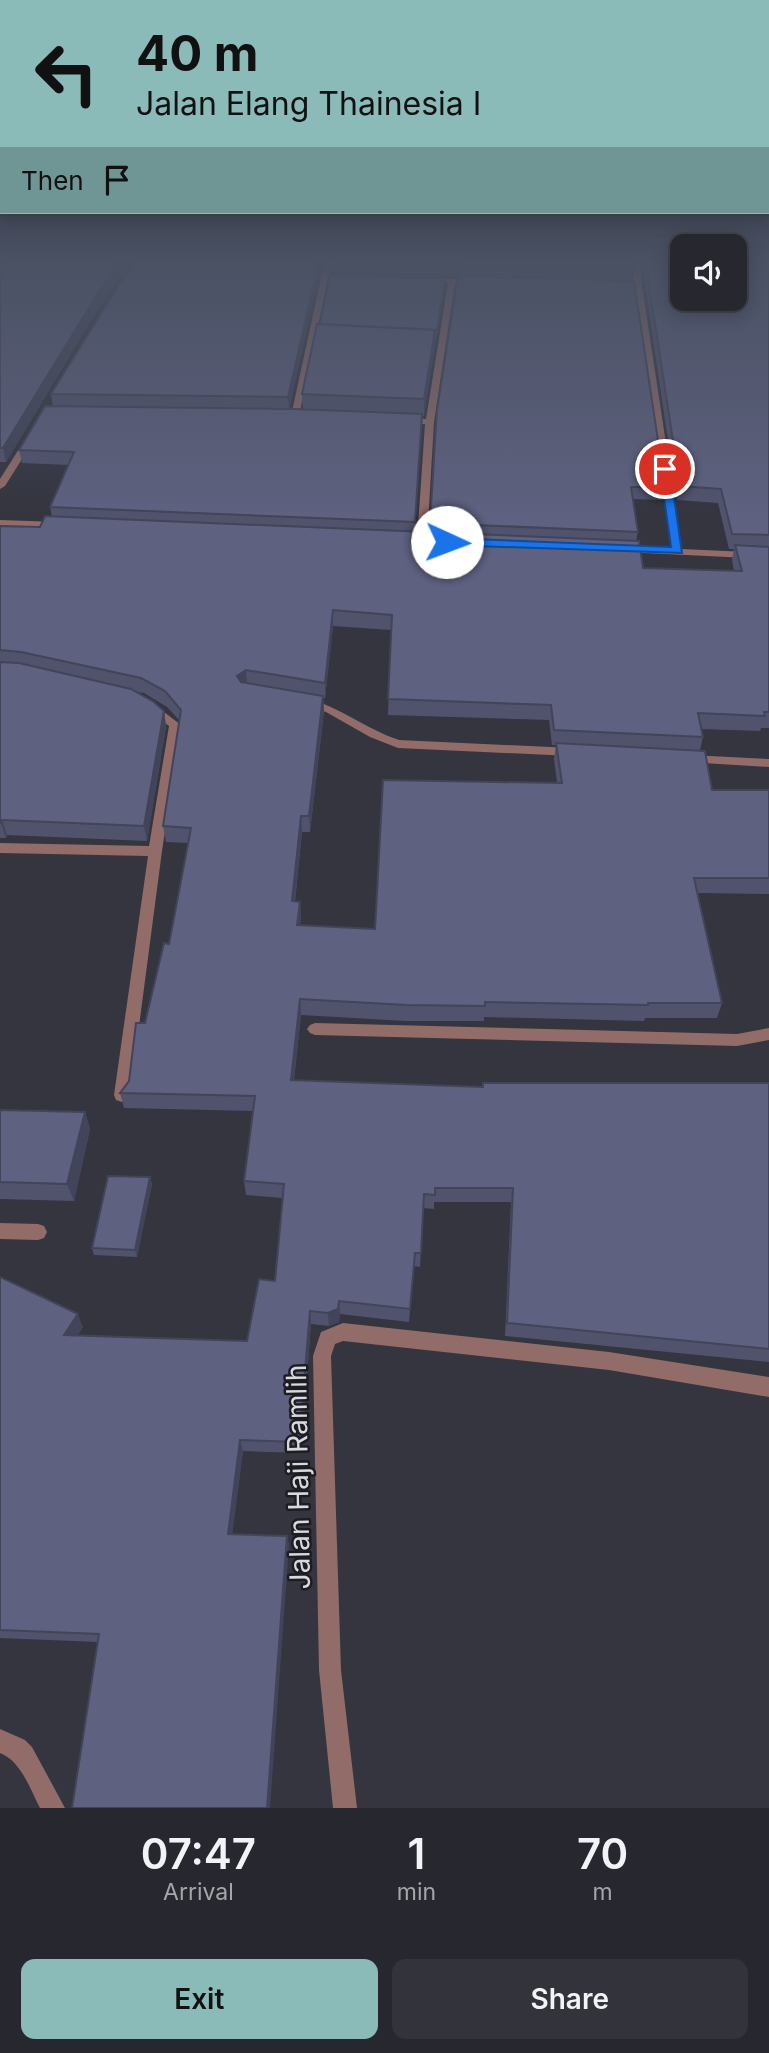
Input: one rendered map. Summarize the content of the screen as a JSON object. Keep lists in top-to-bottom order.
{
  "streets": {
    "street": ["Jalan Haji Ramlih"]
  },
  "page": {
    "turn": ["40 m", "Jalan Elang Thainesia I"],
    "then": "Then",
    "eta": [
      "07:47",
      "Arrival",
      "1",
      "min",
      "70",
      "m"
    ],
    "buttons": ["Exit", "Share"]
  }
}
